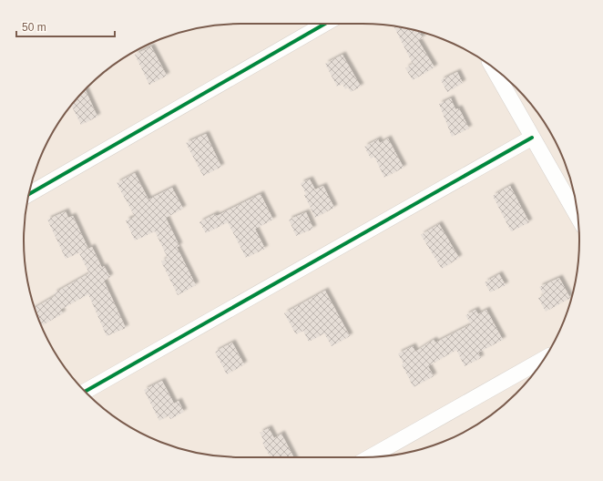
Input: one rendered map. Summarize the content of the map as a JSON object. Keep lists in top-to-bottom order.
{
  "scale_bar": "50 m"
}
